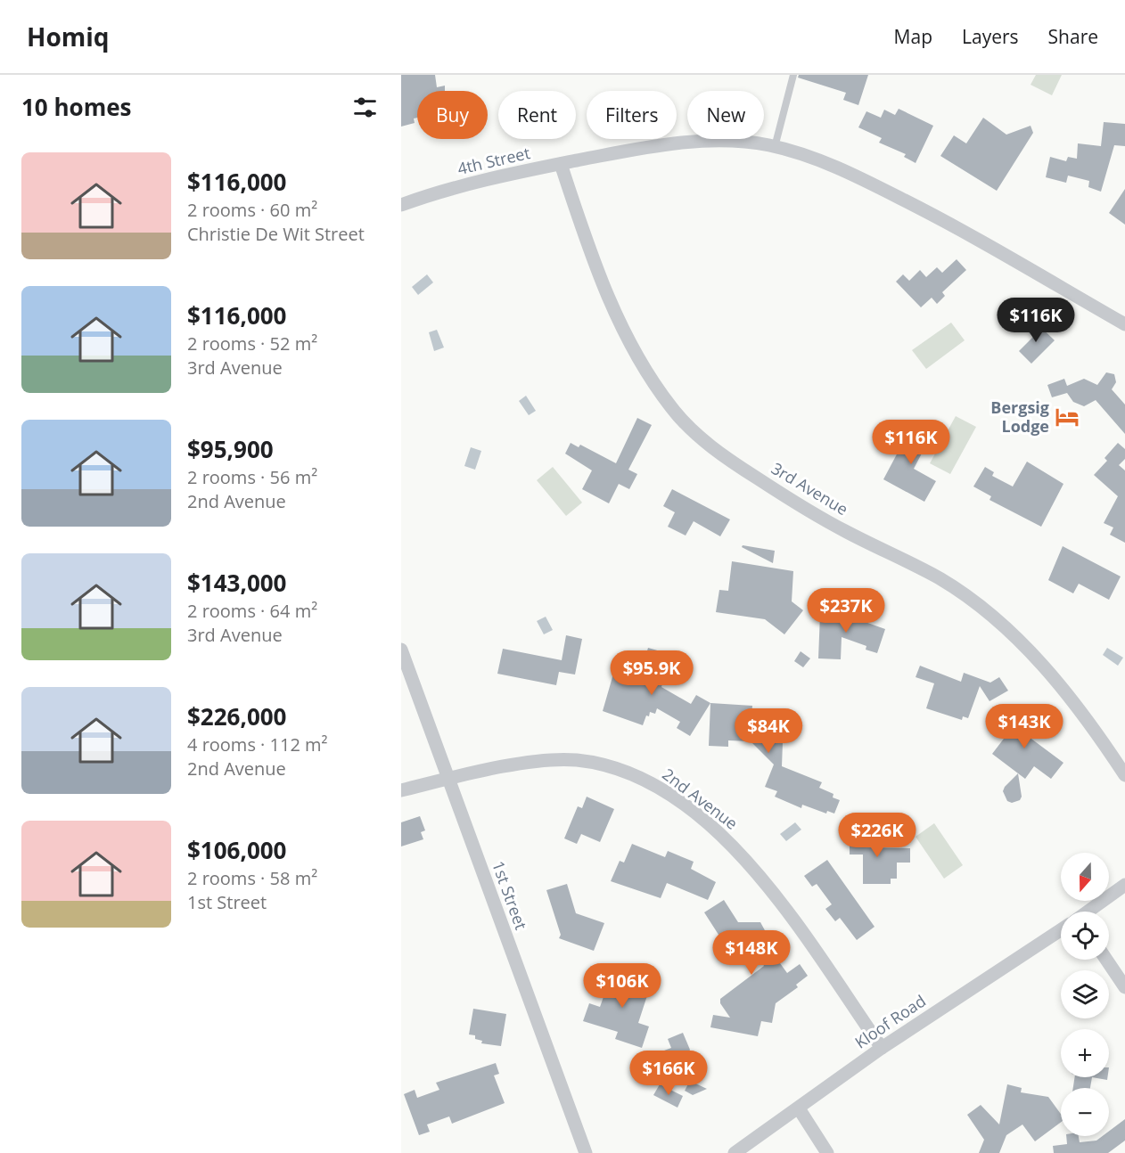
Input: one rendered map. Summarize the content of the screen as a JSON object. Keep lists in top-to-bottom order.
{
  "streets": {
    "street": [
      "4th Street",
      "3rd Avenue",
      "2nd Avenue",
      "1st Street",
      "Kloof Road"
    ]
  },
  "crossings": [
    ["4th Street", "3rd Avenue"],
    ["2nd Avenue", "1st Street"],
    ["2nd Avenue", "Kloof Road"]
  ],
  "places": {
    "hotel": ["Bergsig Lodge"]
  },
  "north": "bottom",
  "page": {
    "header": "Homiq",
    "nav": ["Map", "Layers", "Share"],
    "heading": "10 homes",
    "chip": [
      "Buy",
      "Rent",
      "Filters",
      "New"
    ],
    "list": [
      {
        "name": "$116,000",
        "note": "2 rooms · 60 m² · Christie De Wit Street"
      },
      {
        "name": "$116,000",
        "note": "2 rooms · 52 m² · 3rd Avenue"
      },
      {
        "name": "$95,900",
        "note": "2 rooms · 56 m² · 2nd Avenue"
      },
      {
        "name": "$143,000",
        "note": "2 rooms · 64 m² · 3rd Avenue"
      },
      {
        "name": "$226,000",
        "note": "4 rooms · 112 m² · 2nd Avenue"
      },
      {
        "name": "$106,000",
        "note": "2 rooms · 58 m² · 1st Street"
      }
    ],
    "price": [
      "$116K",
      "$116K",
      "$237K",
      "$95.9K",
      "$143K",
      "$84K",
      "$226K",
      "$148K",
      "$106K",
      "$166K"
    ],
    "map_buttons": ["+", "−"]
  }
}
